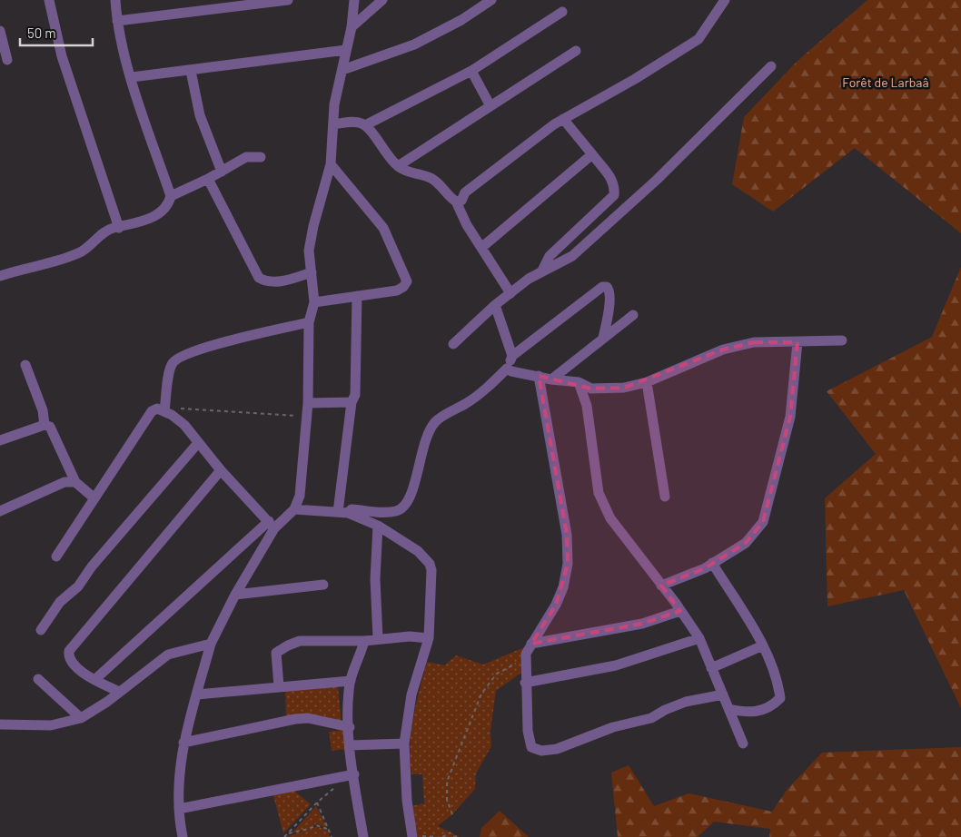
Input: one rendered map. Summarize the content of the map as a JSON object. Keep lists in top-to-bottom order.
{
  "parks": ["Forêt de Larbaâ"],
  "scale_bar": "50 m"
}
